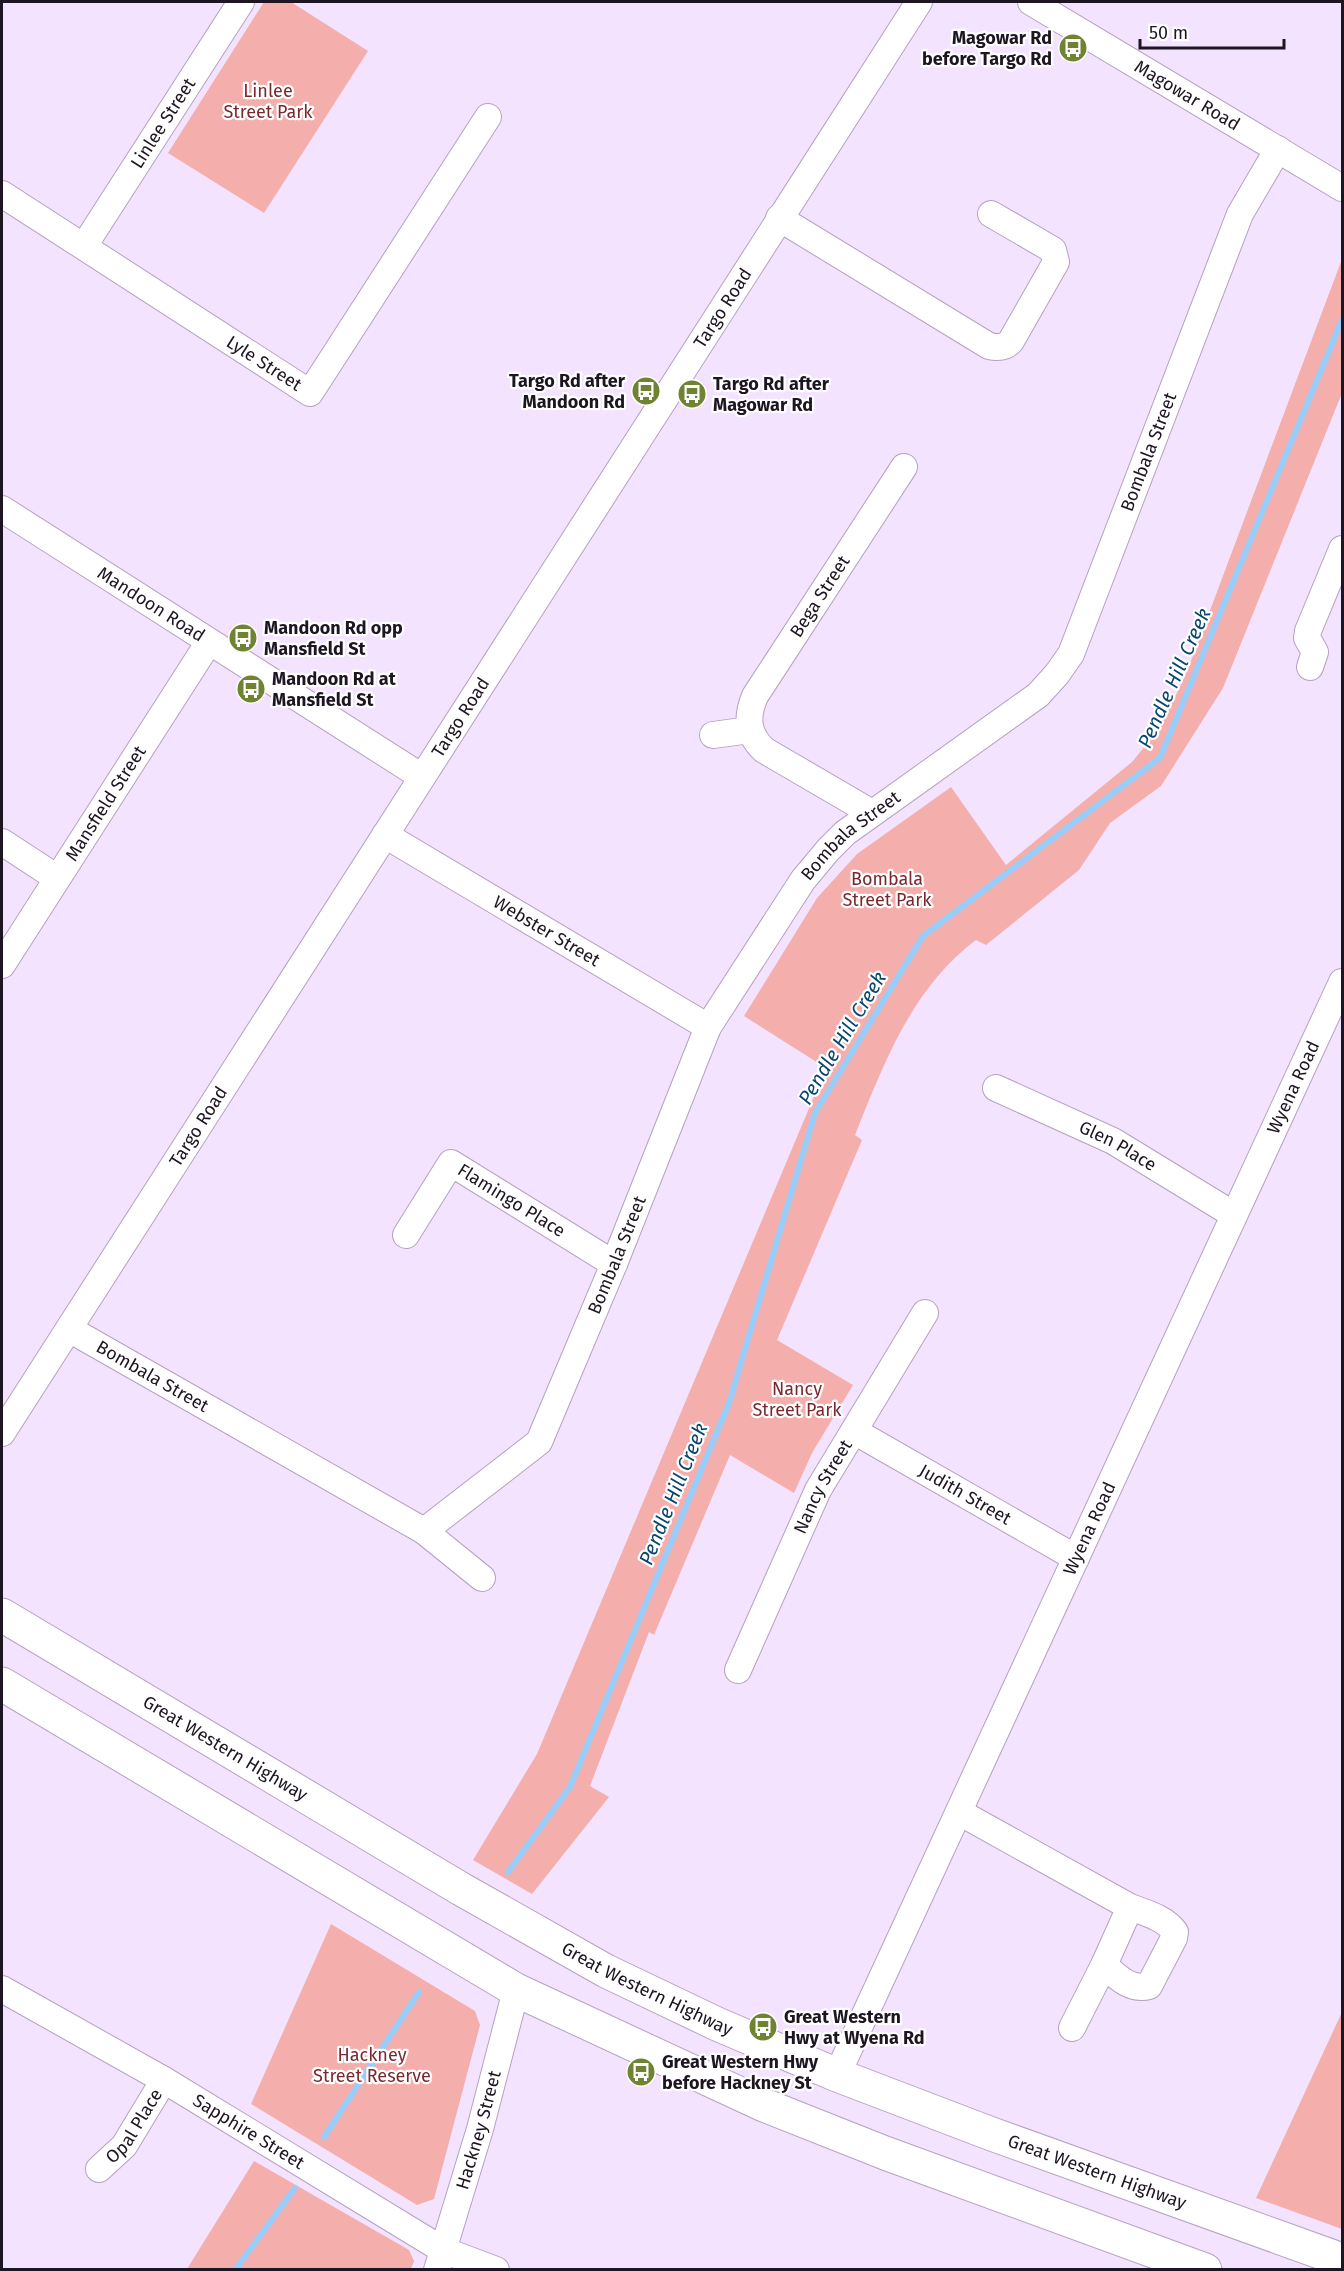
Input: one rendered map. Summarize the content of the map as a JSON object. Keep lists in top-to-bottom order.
{
  "streets": {
    "highway": ["Great Western Highway"],
    "street": [
      "Magowar Road",
      "Linlee Street",
      "Targo Road",
      "Lyle Street",
      "Bombala Street",
      "Bega Street",
      "Mandoon Road",
      "Mansfield Street",
      "Webster Street",
      "Wyena Road",
      "Glen Place",
      "Flamingo Place",
      "Nancy Street",
      "Judith Street",
      "Opal Place",
      "Hackney Street",
      "Sapphire Street"
    ]
  },
  "crossings": [
    ["Magowar Road", "Bombala Street"],
    ["Linlee Street", "Lyle Street"],
    ["Targo Road", "Bombala Street"],
    ["Targo Road", "Mandoon Road"],
    ["Targo Road", "Webster Street"],
    ["Bombala Street", "Webster Street"],
    ["Bombala Street", "Flamingo Place"],
    ["Mandoon Road", "Mansfield Street"],
    ["Wyena Road", "Glen Place"],
    ["Wyena Road", "Judith Street"],
    ["Wyena Road", "Great Western Highway"],
    ["Nancy Street", "Judith Street"],
    ["Opal Place", "Sapphire Street"],
    ["Hackney Street", "Sapphire Street"]
  ],
  "water": ["Pendle Hill Creek"],
  "parks": [
    "Linlee Street Park",
    "Bombala Street Park",
    "Nancy Street Park",
    "Hackney Street Reserve"
  ],
  "places": {
    "bus stop": [
      "Magowar Rd before Targo Rd",
      "Targo Rd after Mandoon Rd",
      "Targo Rd after Magowar Rd",
      "Mandoon Rd opp Mansfield St",
      "Mandoon Rd at Mansfield St",
      "Great Western Hwy at Wyena Rd",
      "Great Western Hwy before Hackney St"
    ]
  },
  "scale_bar": "50 m"
}
